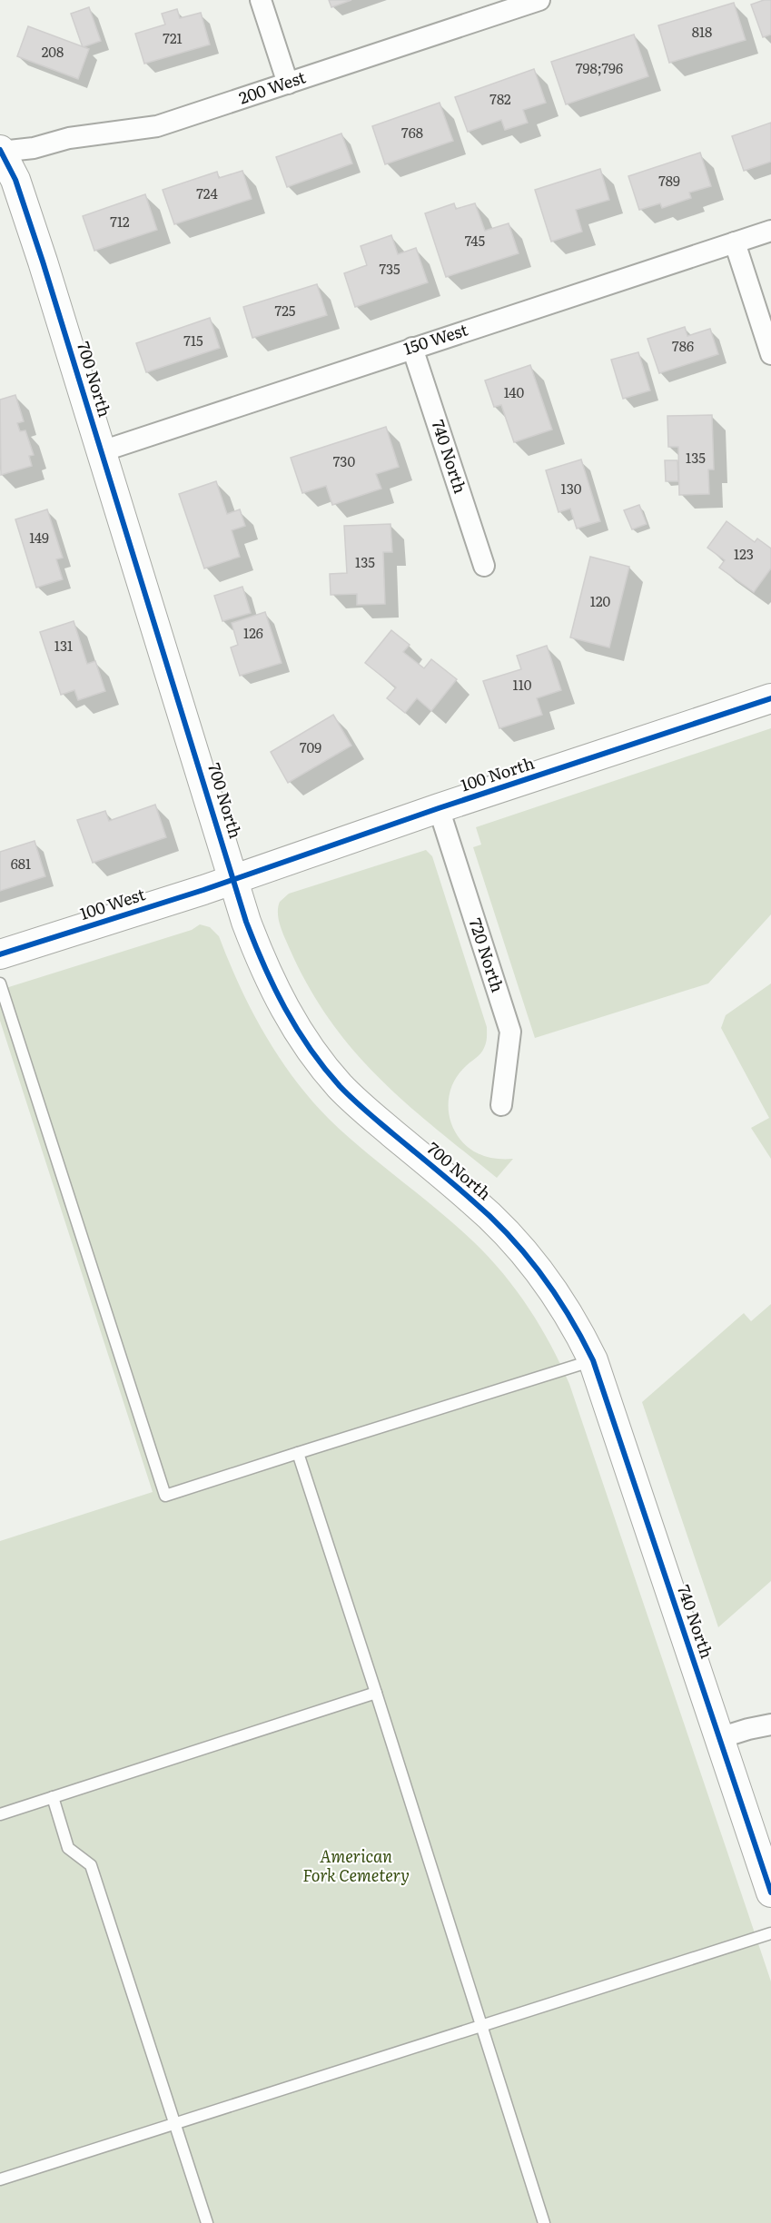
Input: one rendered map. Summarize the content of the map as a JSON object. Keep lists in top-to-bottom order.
{
  "streets": {
    "street": [
      "200 West",
      "150 West",
      "700 North",
      "740 North",
      "100 North",
      "100 West",
      "720 North"
    ]
  },
  "crossings": [
    ["200 West", "700 North"],
    ["150 West", "700 North"],
    ["150 West", "740 North"],
    ["700 North", "740 North"],
    ["700 North", "100 North"],
    ["700 North", "100 West"],
    ["100 North", "100 West"],
    ["100 North", "720 North"]
  ],
  "parks": ["American Fork Cemetery"],
  "house_numbers": [
    "818",
    "721",
    "208",
    "798;796",
    "782",
    "768",
    "789",
    "724",
    "712",
    "745",
    "735",
    "725",
    "715",
    "786",
    "140",
    "135",
    "730",
    "130",
    "149",
    "123",
    "135",
    "120",
    "126",
    "131",
    "110",
    "709",
    "681"
  ]
}
